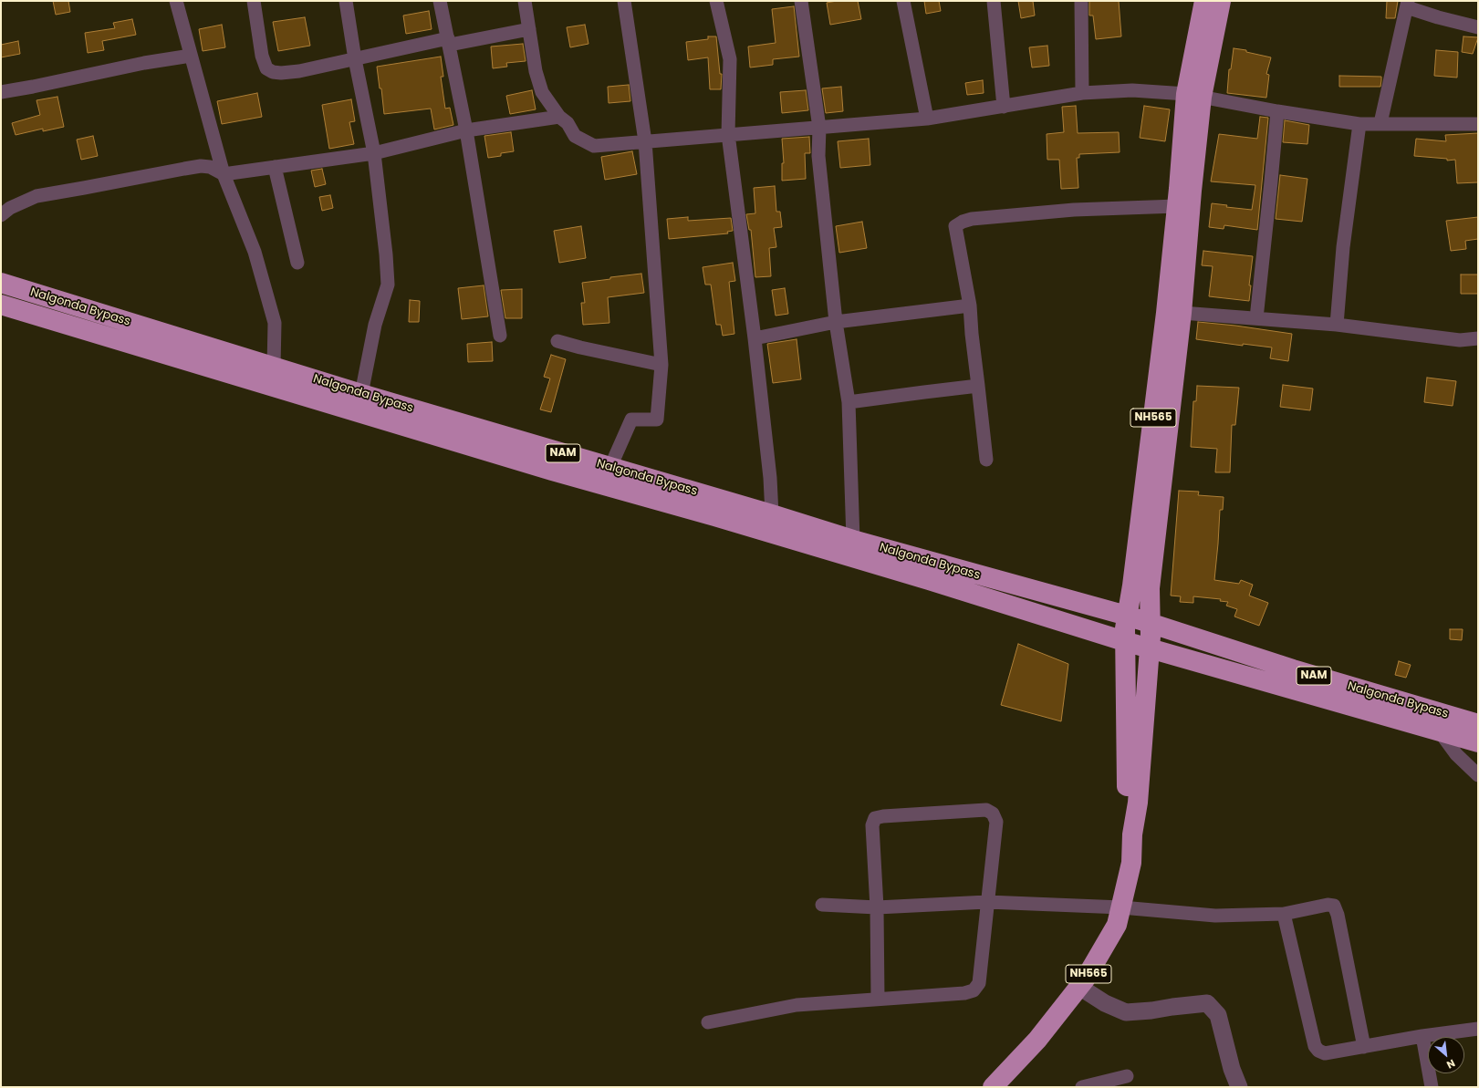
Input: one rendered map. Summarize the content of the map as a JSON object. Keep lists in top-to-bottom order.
{
  "streets": {
    "highway": ["Nalgonda Bypass", "NH565", "NAM"]
  },
  "crossings": [
    ["Nalgonda Bypass", "NH565"],
    ["Nalgonda Bypass", "NAM"],
    ["NH565", "NAM"]
  ],
  "north": "bottom right"
}
